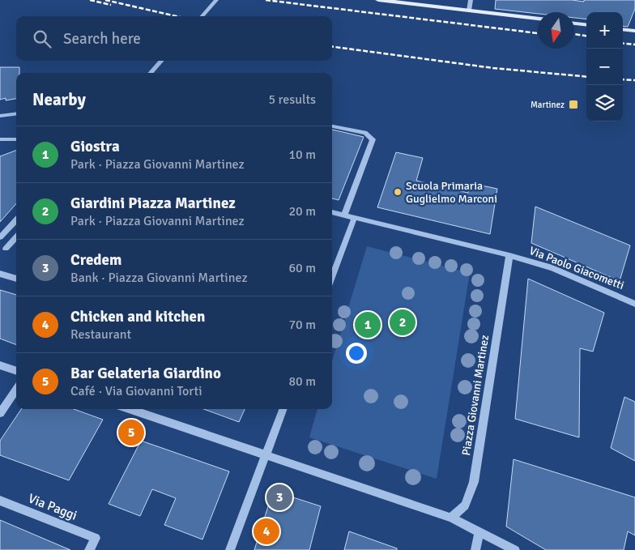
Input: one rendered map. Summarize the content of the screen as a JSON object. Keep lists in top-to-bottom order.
{
  "streets": {
    "street": ["Via Paolo Giacometti", "Piazza Giovanni Martinez", "Via Paggi"]
  },
  "crossings": [
    ["Via Paolo Giacometti", "Piazza Giovanni Martinez"]
  ],
  "places": {
    "transit": ["Martinez"],
    "other": ["Scuola Primaria Guglielmo Marconi"]
  },
  "north": "bottom",
  "page": {
    "map_buttons": ["+", "−"],
    "search": "Search here",
    "heading": ["Nearby", "5 results"],
    "list": [
      {
        "mark": "1",
        "name": "Giostra",
        "note": "Park · Piazza Giovanni Martinez",
        "value": "10 m"
      },
      {
        "mark": "2",
        "name": "Giardini Piazza Martinez",
        "note": "Park · Piazza Giovanni Martinez",
        "value": "20 m"
      },
      {
        "mark": "3",
        "name": "Credem",
        "note": "Bank · Piazza Giovanni Martinez",
        "value": "60 m"
      },
      {
        "mark": "4",
        "name": "Chicken and kitchen",
        "note": "Restaurant",
        "value": "70 m"
      },
      {
        "mark": "5",
        "name": "Bar Gelateria Giardino",
        "note": "Café · Via Giovanni Torti",
        "value": "80 m"
      }
    ],
    "pins": [
      "2",
      "1",
      "5",
      "3",
      "4"
    ]
  }
}
